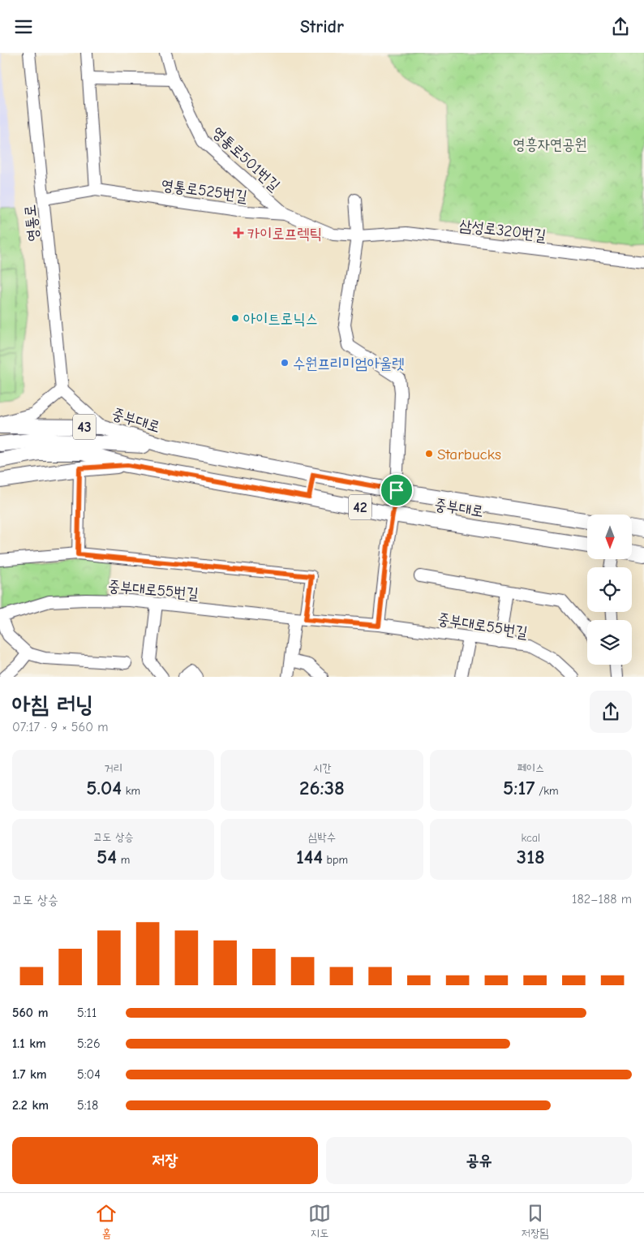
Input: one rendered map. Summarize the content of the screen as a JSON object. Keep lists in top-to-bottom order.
{
  "streets": {
    "main road": ["중부대로", "43", "42"],
    "street": [
      "영통로501번길",
      "영통로525번길",
      "영통로",
      "삼성로320번길",
      "중부대로55번길"
    ]
  },
  "crossings": [
    ["영통로501번길", "영통로525번길"],
    ["영통로525번길", "영통로"],
    ["영통로525번길", "삼성로320번길"]
  ],
  "parks": ["영흥자연공원"],
  "places": {
    "health": ["카이로프렉틱"],
    "other": ["아이트로닉스", "수원프리미엄아울렛", "Starbucks"]
  },
  "north": "bottom",
  "page": {
    "header": "Stridr",
    "heading": ["아침 러닝", "07:17 · 9 × 560 m"],
    "stats": [
      ["거리", "5.04 km"],
      ["시간", "26:38"],
      ["페이스", "5:17 /km"],
      ["고도 상승", "54 m"],
      ["심박수", "144 bpm"],
      ["kcal", "318"]
    ],
    "chart": ["고도 상승", "182–188 m"],
    "list": [
      {
        "name": "560 m",
        "note": "5:11"
      },
      {
        "name": "1.1 km",
        "note": "5:26"
      },
      {
        "name": "1.7 km",
        "note": "5:04"
      },
      {
        "name": "2.2 km",
        "note": "5:18"
      }
    ],
    "buttons": ["저장", "공유"],
    "tabs": ["홈", "지도", "저장됨"]
  }
}
